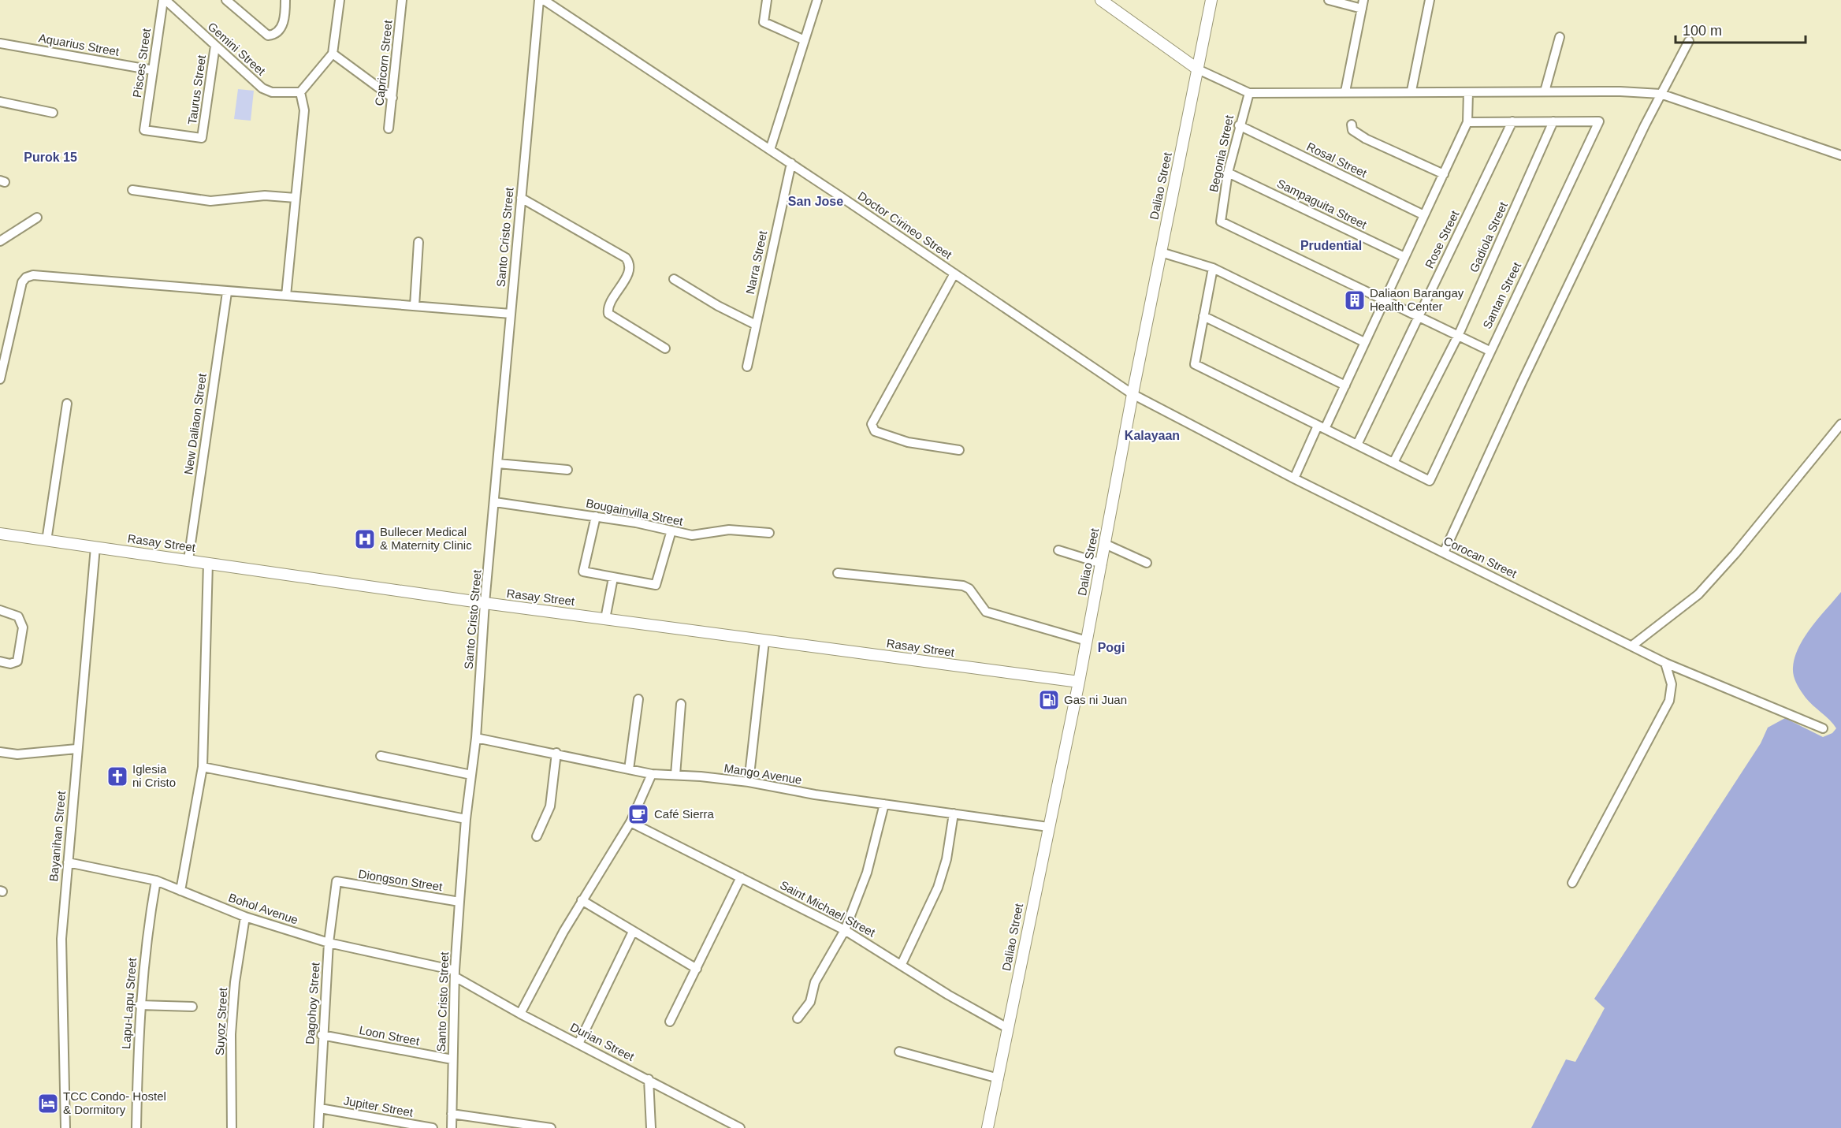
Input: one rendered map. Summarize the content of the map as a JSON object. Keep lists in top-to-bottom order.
{
  "streets": {
    "street": [
      "Aquarius Street",
      "Gemini Street",
      "Pisces Street",
      "Capricorn Street",
      "Taurus Street",
      "Begonia Street",
      "Rosal Street",
      "Daliao Street",
      "Sampaguita Street",
      "Doctor Cirineo Street",
      "Santo Cristo Street",
      "Gadiola Street",
      "Rose Street",
      "Narra Street",
      "Santan Street",
      "New Daliaon Street",
      "Bougainvilla Street",
      "Rasay Street",
      "Corocan Street",
      "Mango Avenue",
      "Bayanihan Street",
      "Diongson Street",
      "Bohol Avenue",
      "Saint Michael Street",
      "Lapu-Lapu Street",
      "Dagohoy Street",
      "Suyoz Street",
      "Loon Street",
      "Durian Street",
      "Jupiter Street"
    ]
  },
  "crossings": [
    ["Aquarius Street", "Pisces Street"],
    ["Gemini Street", "Pisces Street"],
    ["Gemini Street", "Taurus Street"],
    ["Pisces Street", "Taurus Street"],
    ["Begonia Street", "Rosal Street"],
    ["Begonia Street", "Sampaguita Street"],
    ["Daliao Street", "Doctor Cirineo Street"],
    ["Daliao Street", "Rasay Street"],
    ["Daliao Street", "Corocan Street"],
    ["Daliao Street", "Mango Avenue"],
    ["Daliao Street", "Saint Michael Street"],
    ["Doctor Cirineo Street", "Narra Street"],
    ["Doctor Cirineo Street", "Corocan Street"],
    ["Santo Cristo Street", "Bougainvilla Street"],
    ["Santo Cristo Street", "Rasay Street"],
    ["Santo Cristo Street", "Mango Avenue"],
    ["Santo Cristo Street", "Diongson Street"],
    ["Santo Cristo Street", "Bohol Avenue"],
    ["Santo Cristo Street", "Loon Street"],
    ["Santo Cristo Street", "Durian Street"],
    ["Gadiola Street", "Santan Street"],
    ["New Daliaon Street", "Rasay Street"],
    ["Rasay Street", "Bayanihan Street"],
    ["Bayanihan Street", "Bohol Avenue"],
    ["Diongson Street", "Dagohoy Street"],
    ["Bohol Avenue", "Lapu-Lapu Street"],
    ["Bohol Avenue", "Dagohoy Street"],
    ["Bohol Avenue", "Suyoz Street"],
    ["Bohol Avenue", "Durian Street"],
    ["Dagohoy Street", "Loon Street"],
    ["Dagohoy Street", "Jupiter Street"]
  ],
  "districts": [
    "Purok 15",
    "San Jose",
    "Prudential",
    "Kalayaan",
    "Pogi"
  ],
  "places": {
    "building": ["Daliaon Barangay Health Center"],
    "hospital": ["Bullecer Medical & Maternity Clinic"],
    "fuel station": ["Gas ni Juan"],
    "church": ["Iglesia ni Cristo"],
    "cafe": ["Café Sierra"],
    "hotel": ["TCC Condo- Hostel & Dormitory"]
  },
  "scale_bar": "100 m"
}
